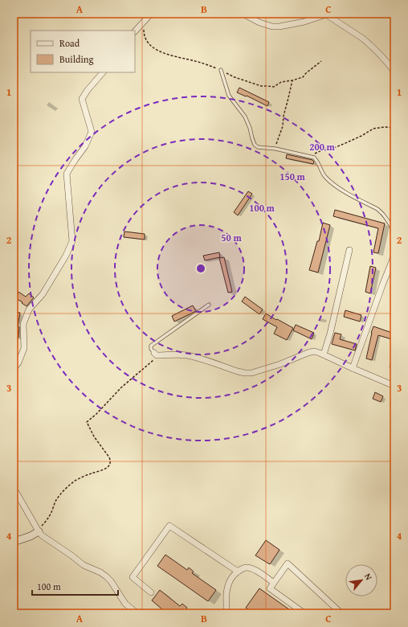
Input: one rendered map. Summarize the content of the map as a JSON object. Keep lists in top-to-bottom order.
{
  "legend": ["Road", "Building"],
  "scale_bar": "100 m",
  "north": "top right",
  "grid": {
    "columns": ["A", "B", "C"],
    "rows": [
      "1",
      "2",
      "3",
      "4"
    ]
  },
  "rings": [
    "200 m",
    "150 m",
    "100 m",
    "50 m"
  ]
}
